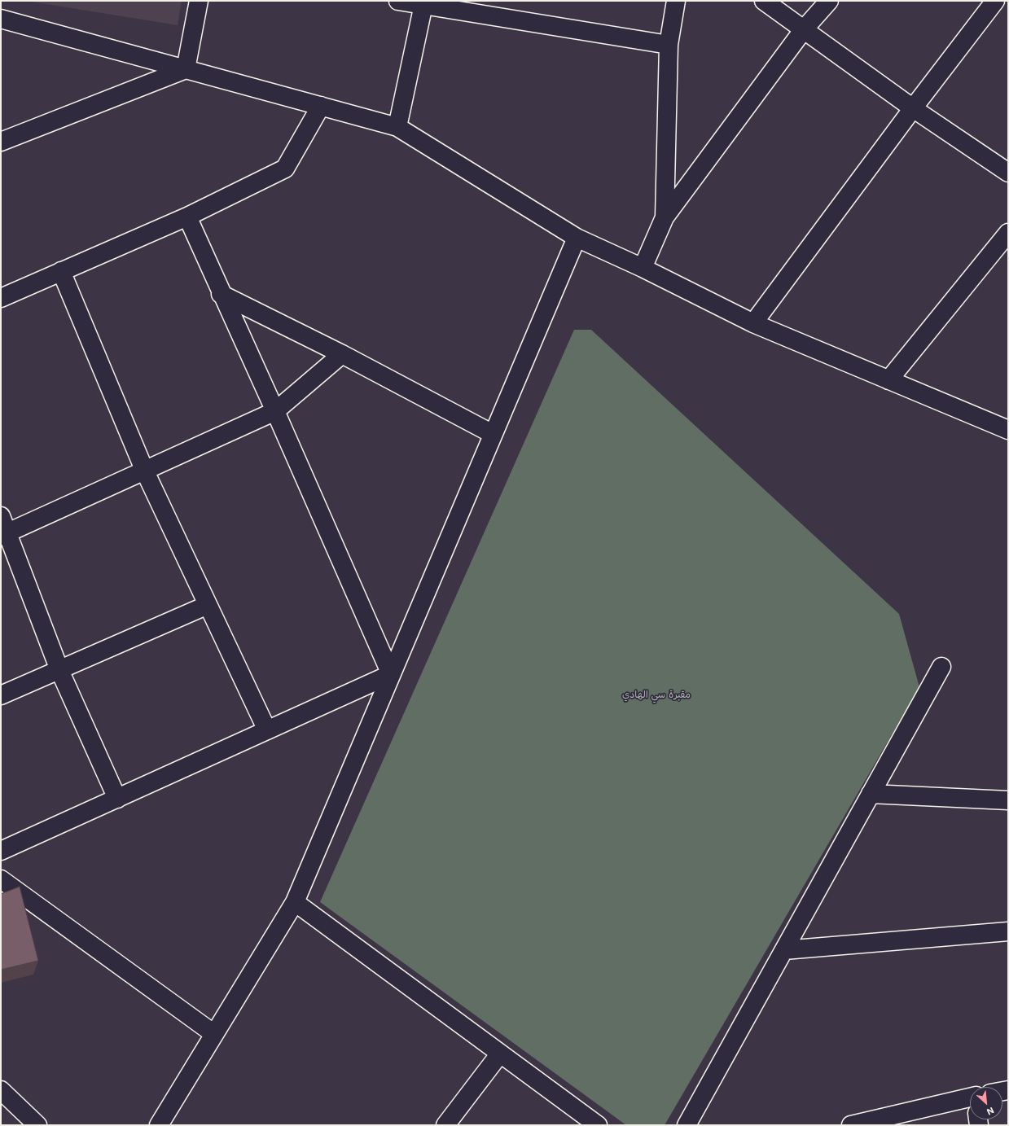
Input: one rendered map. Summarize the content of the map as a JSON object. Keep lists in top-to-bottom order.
{
  "parks": ["مقبرة سي الهادي"],
  "north": "bottom right"
}
